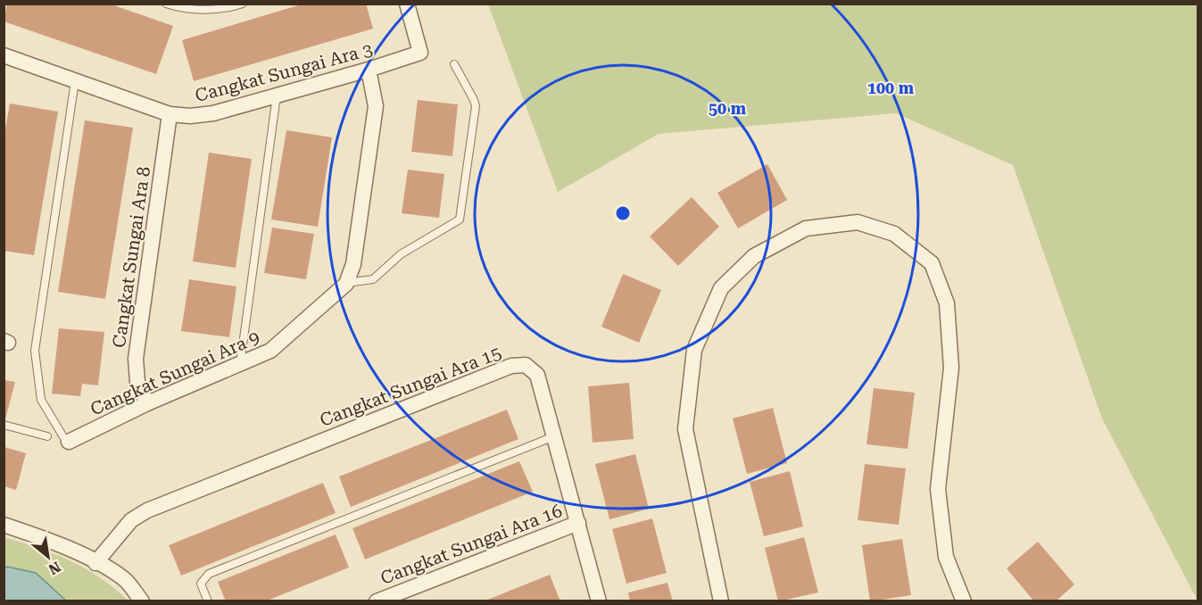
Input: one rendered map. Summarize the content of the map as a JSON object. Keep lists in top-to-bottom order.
{
  "streets": {
    "street": [
      "Cangkat Sungai Ara 3",
      "Cangkat Sungai Ara 8",
      "Cangkat Sungai Ara 9",
      "Cangkat Sungai Ara 15",
      "Cangkat Sungai Ara 16"
    ]
  },
  "crossings": [
    ["Cangkat Sungai Ara 3", "Cangkat Sungai Ara 8"],
    ["Cangkat Sungai Ara 8", "Cangkat Sungai Ara 9"],
    ["Cangkat Sungai Ara 15", "Cangkat Sungai Ara 16"]
  ],
  "north": "bottom right",
  "rings": ["100 m", "50 m"]
}
